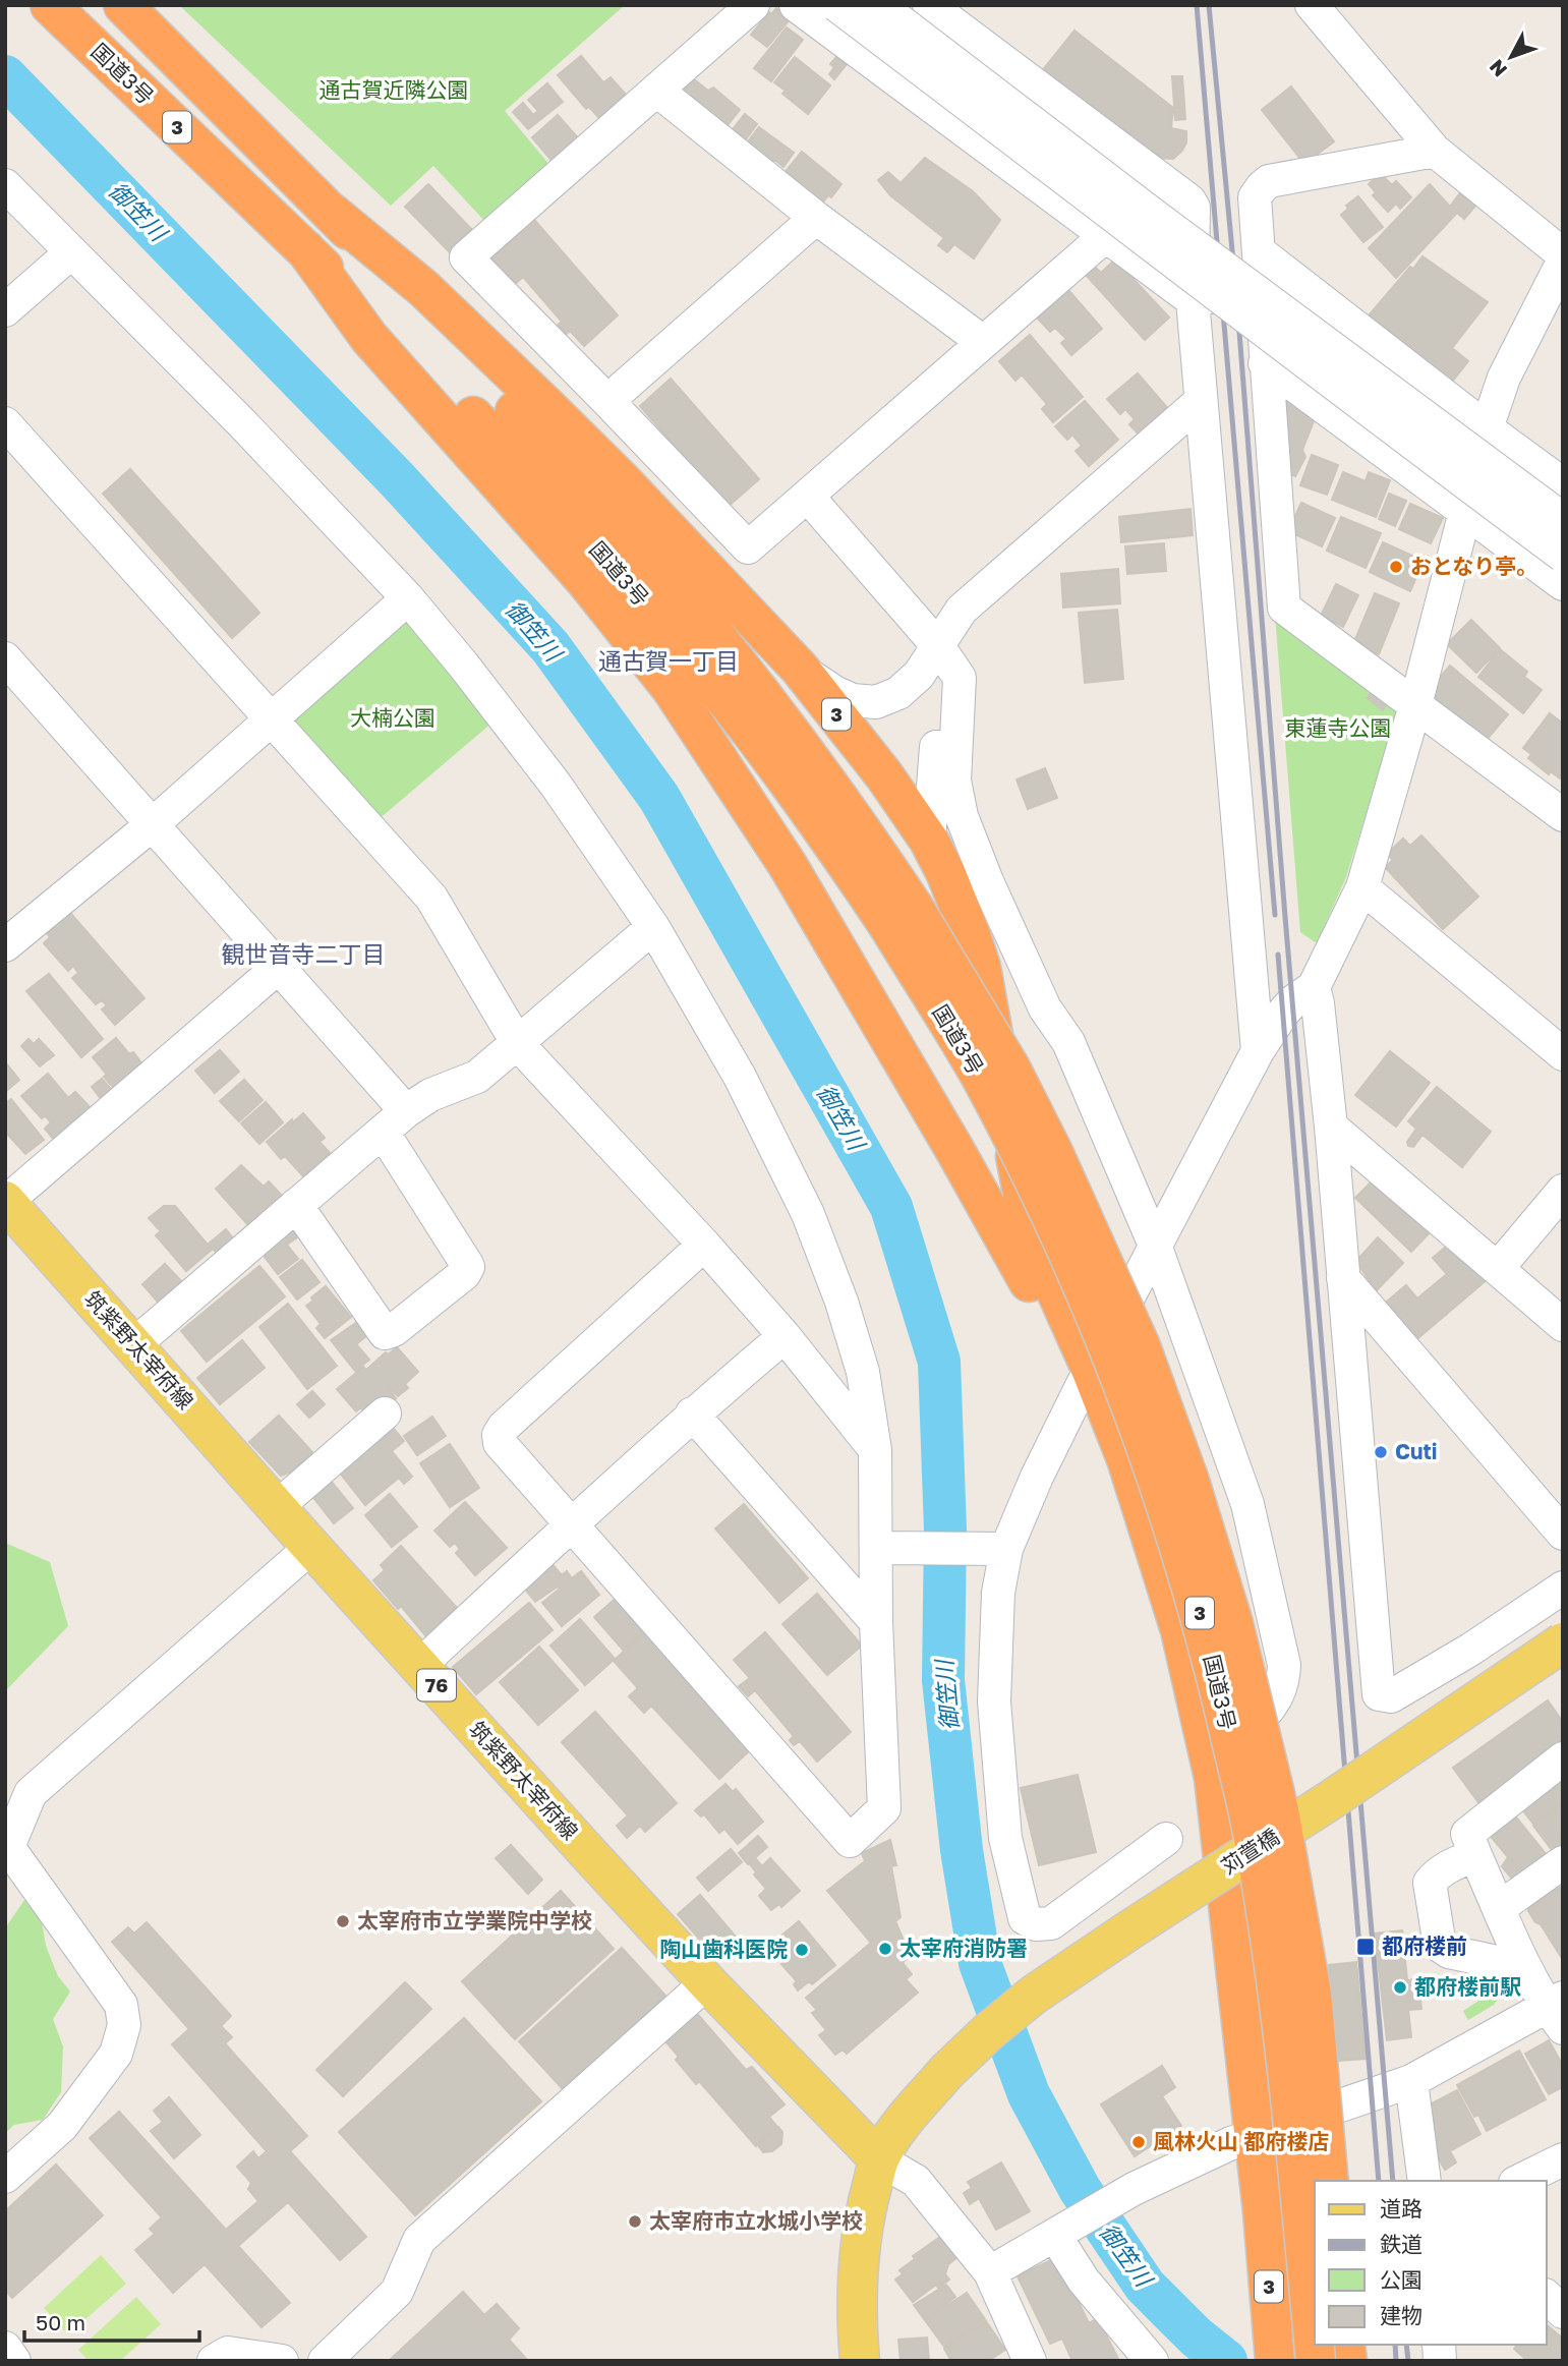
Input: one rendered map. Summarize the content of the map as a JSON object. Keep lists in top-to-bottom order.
{
  "streets": {
    "highway": ["国道3号", "3"],
    "main road": ["筑紫野太宰府線", "76", "苅萱橋"]
  },
  "crossings": [
    ["国道3号", "3"],
    ["筑紫野太宰府線", "苅萱橋"]
  ],
  "districts": ["通古賀一丁目", "観世音寺二丁目"],
  "water": ["御笠川"],
  "parks": ["通古賀近隣公園", "大楠公園", "東蓮寺公園"],
  "places": {
    "other": [
      "おとなり亭。",
      "Cuti",
      "太宰府市立学業院中学校",
      "太宰府消防署",
      "陶山歯科医院",
      "都府楼前駅",
      "風林火山 都府楼店",
      "太宰府市立水城小学校"
    ],
    "transit": ["都府楼前"]
  },
  "legend": [
    "道路",
    "鉄道",
    "公園",
    "建物"
  ],
  "scale_bar": "50 m",
  "north": "bottom left"
}
